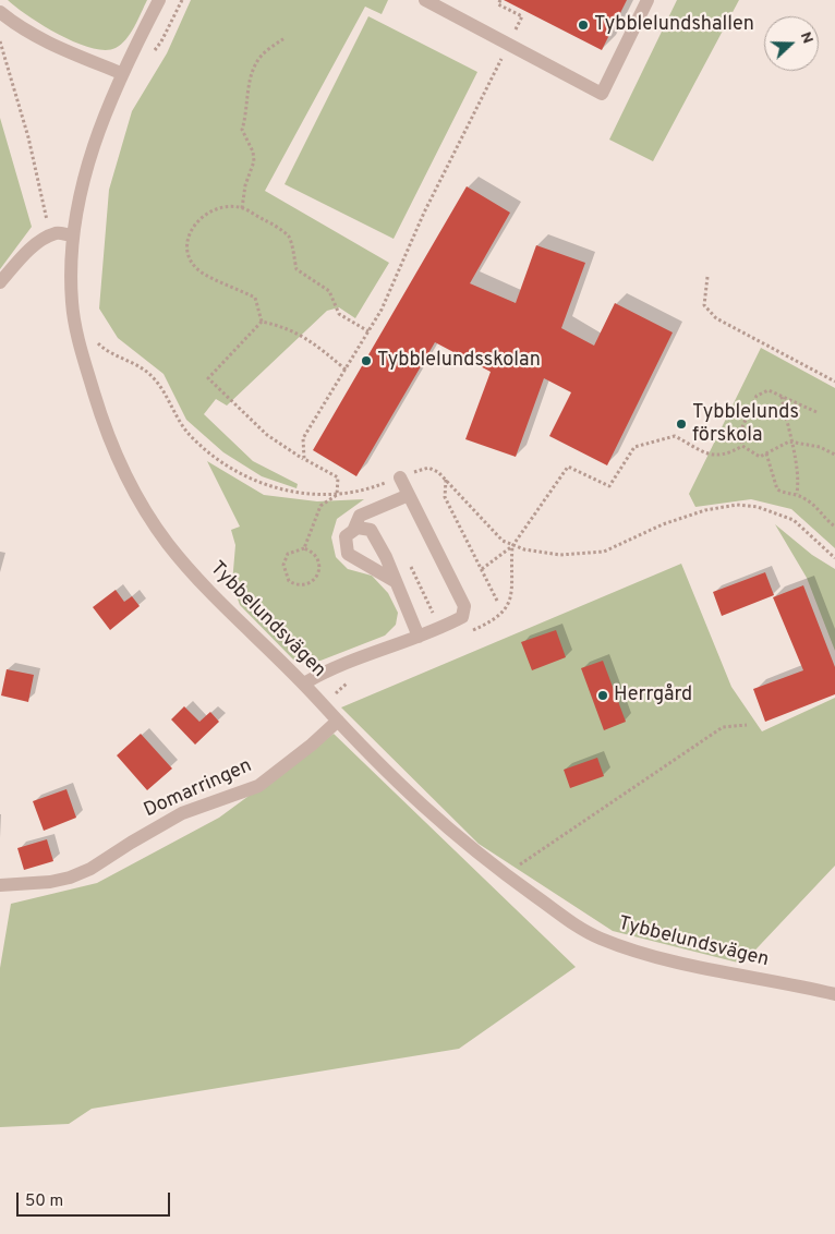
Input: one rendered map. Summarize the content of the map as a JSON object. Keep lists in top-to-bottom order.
{
  "streets": {
    "street": ["Tybbelundsvägen", "Domarringen"]
  },
  "crossings": [
    ["Tybbelundsvägen", "Domarringen"]
  ],
  "places": [
    "Tybblelundshallen",
    "Tybblelundsskolan",
    "Tybblelunds förskola",
    "Herrgård"
  ],
  "scale_bar": "50 m",
  "north": "right"
}
